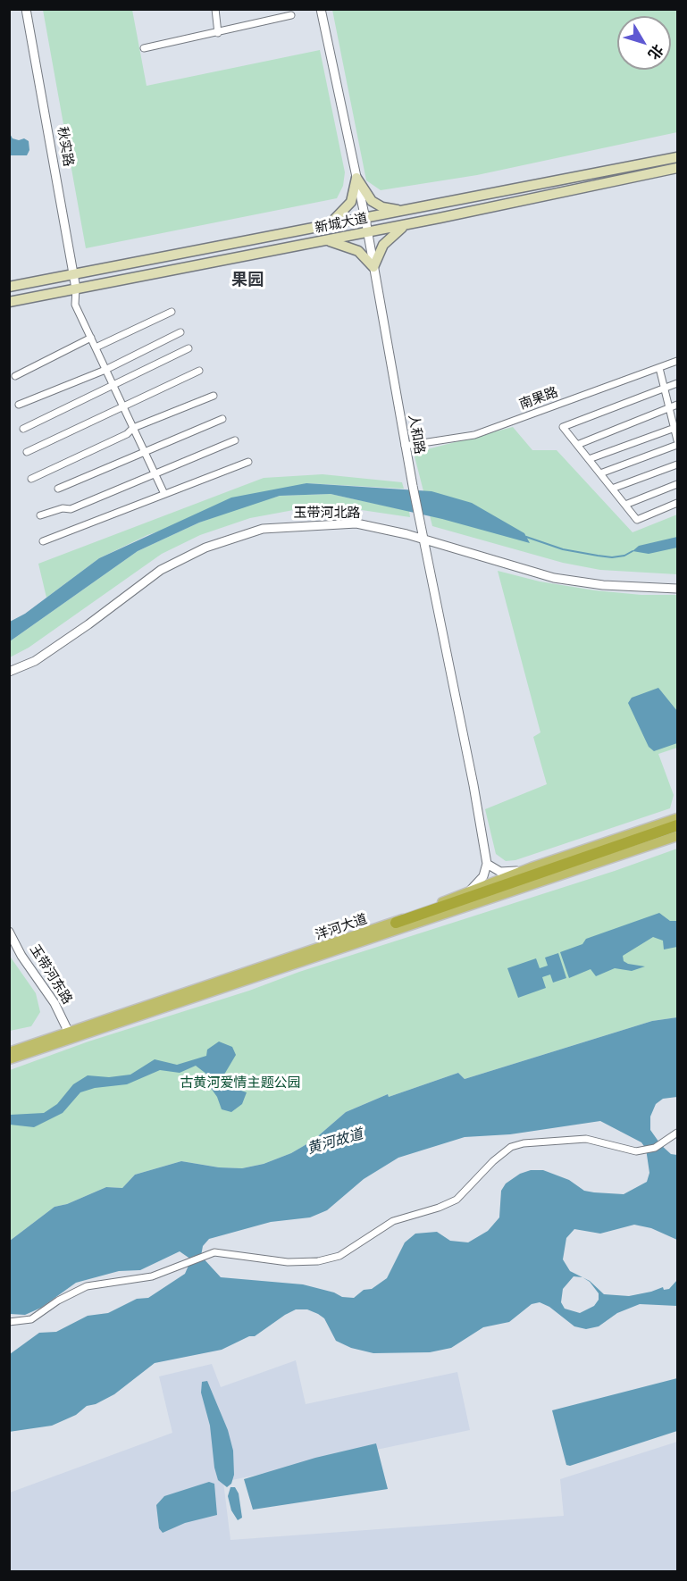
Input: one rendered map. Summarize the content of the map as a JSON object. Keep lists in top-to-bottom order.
{
  "streets": {
    "main road": ["新城大道", "洋河大道"],
    "street": [
      "秋实路",
      "南果路",
      "人和路",
      "玉带河北路",
      "玉带河东路"
    ]
  },
  "crossings": [
    ["秋实路", "新城大道"],
    ["新城大道", "人和路"],
    ["南果路", "人和路"],
    ["人和路", "玉带河北路"],
    ["洋河大道", "玉带河东路"]
  ],
  "districts": ["果园"],
  "water": ["黄河故道"],
  "parks": ["古黄河爱情主题公园"],
  "north": "bottom right"
}
